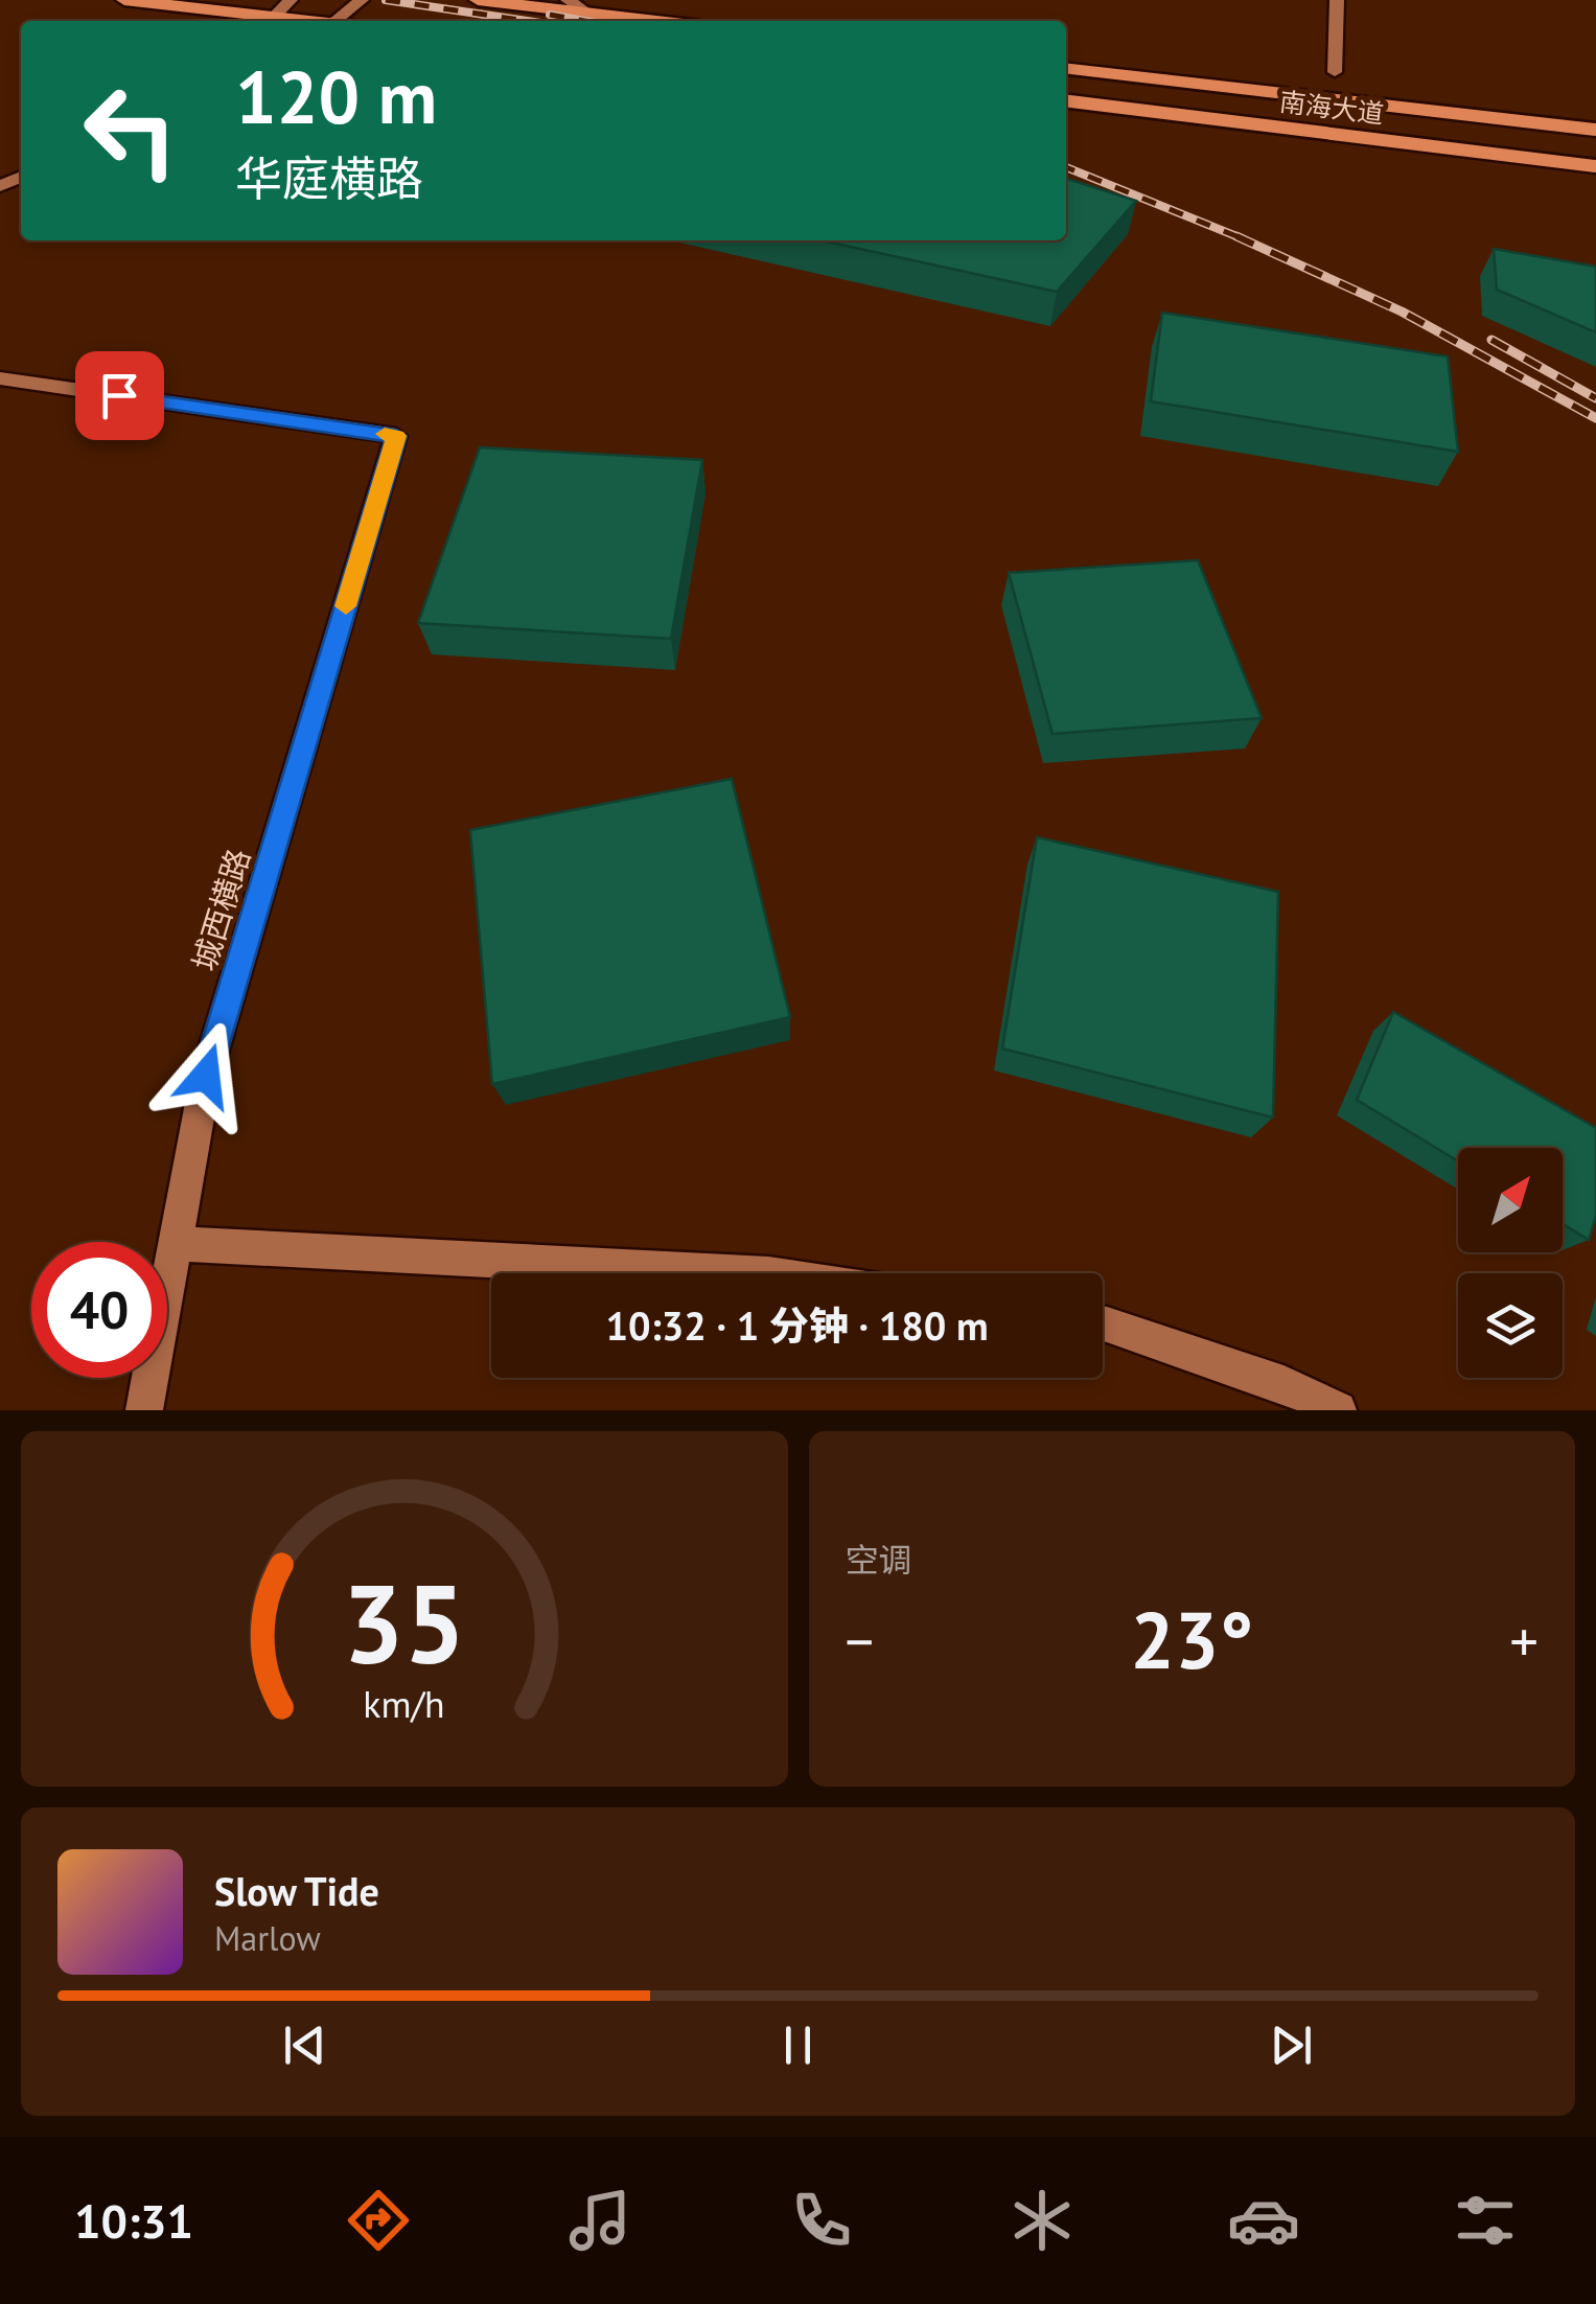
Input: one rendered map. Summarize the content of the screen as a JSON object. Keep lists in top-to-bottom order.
{
  "streets": {
    "highway": ["南海大道"],
    "street": ["城西横路"]
  },
  "north": "top right",
  "page": {
    "turn": ["120 m", "华庭横路"],
    "limit": "40",
    "trip": "10:32 · 1 分钟 · 180 m",
    "tile": "空调",
    "heat": ["−", "23°", "+"],
    "song": ["Slow Tide", "Marlow"],
    "tabs": "10:31",
    "gauge": ["35", "km/h"]
  }
}
